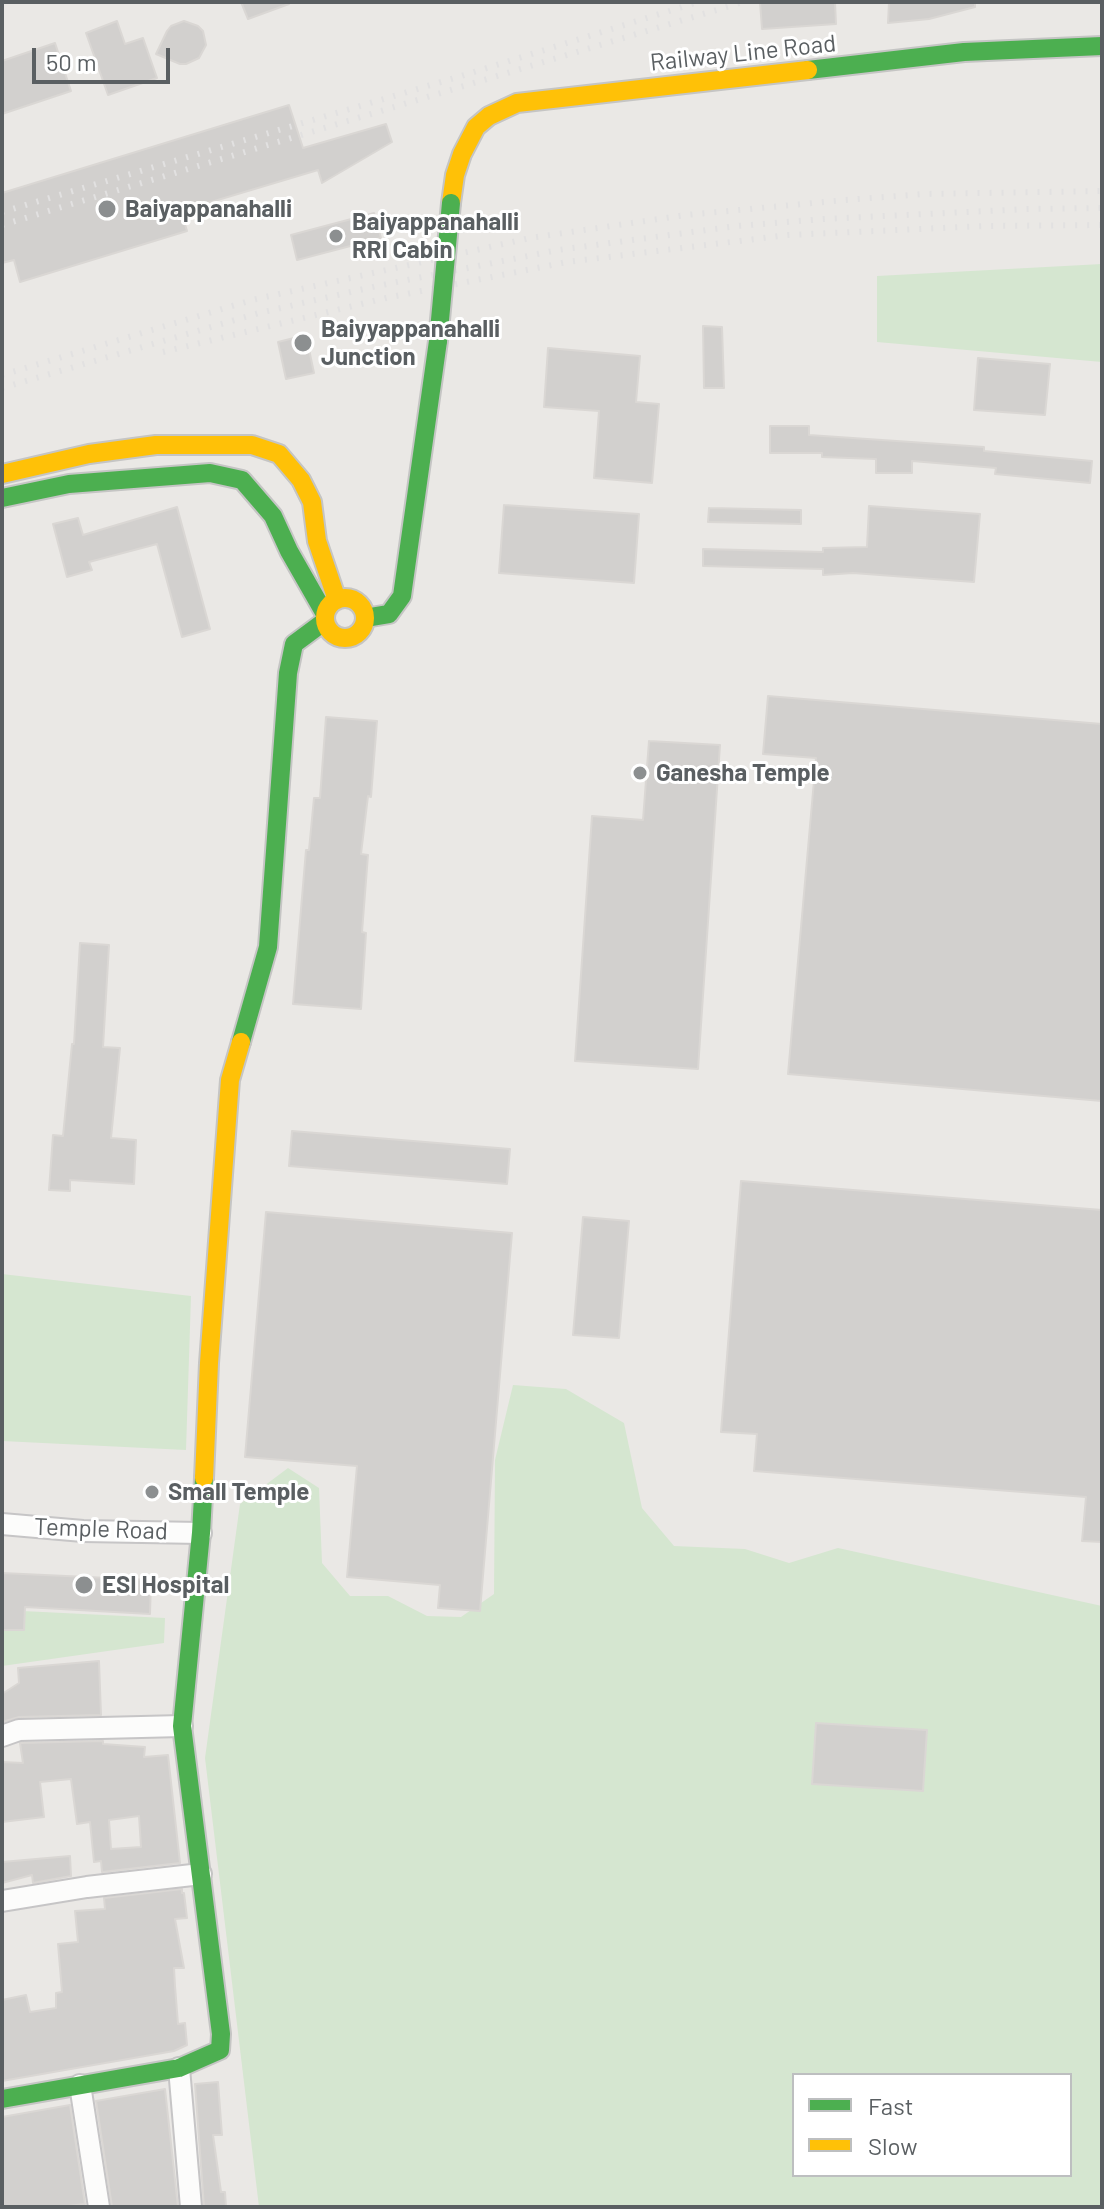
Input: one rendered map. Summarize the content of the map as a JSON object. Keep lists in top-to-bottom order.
{
  "streets": {
    "main road": ["Railway Line Road"],
    "street": ["Temple Road"]
  },
  "places": [
    "Baiyappanahalli",
    "Baiyappanahalli RRI Cabin",
    "Baiyyappanahalli Junction",
    "Ganesha Temple",
    "Small Temple",
    "ESI Hospital"
  ],
  "legend": ["Fast", "Slow"],
  "scale_bar": "50 m"
}
